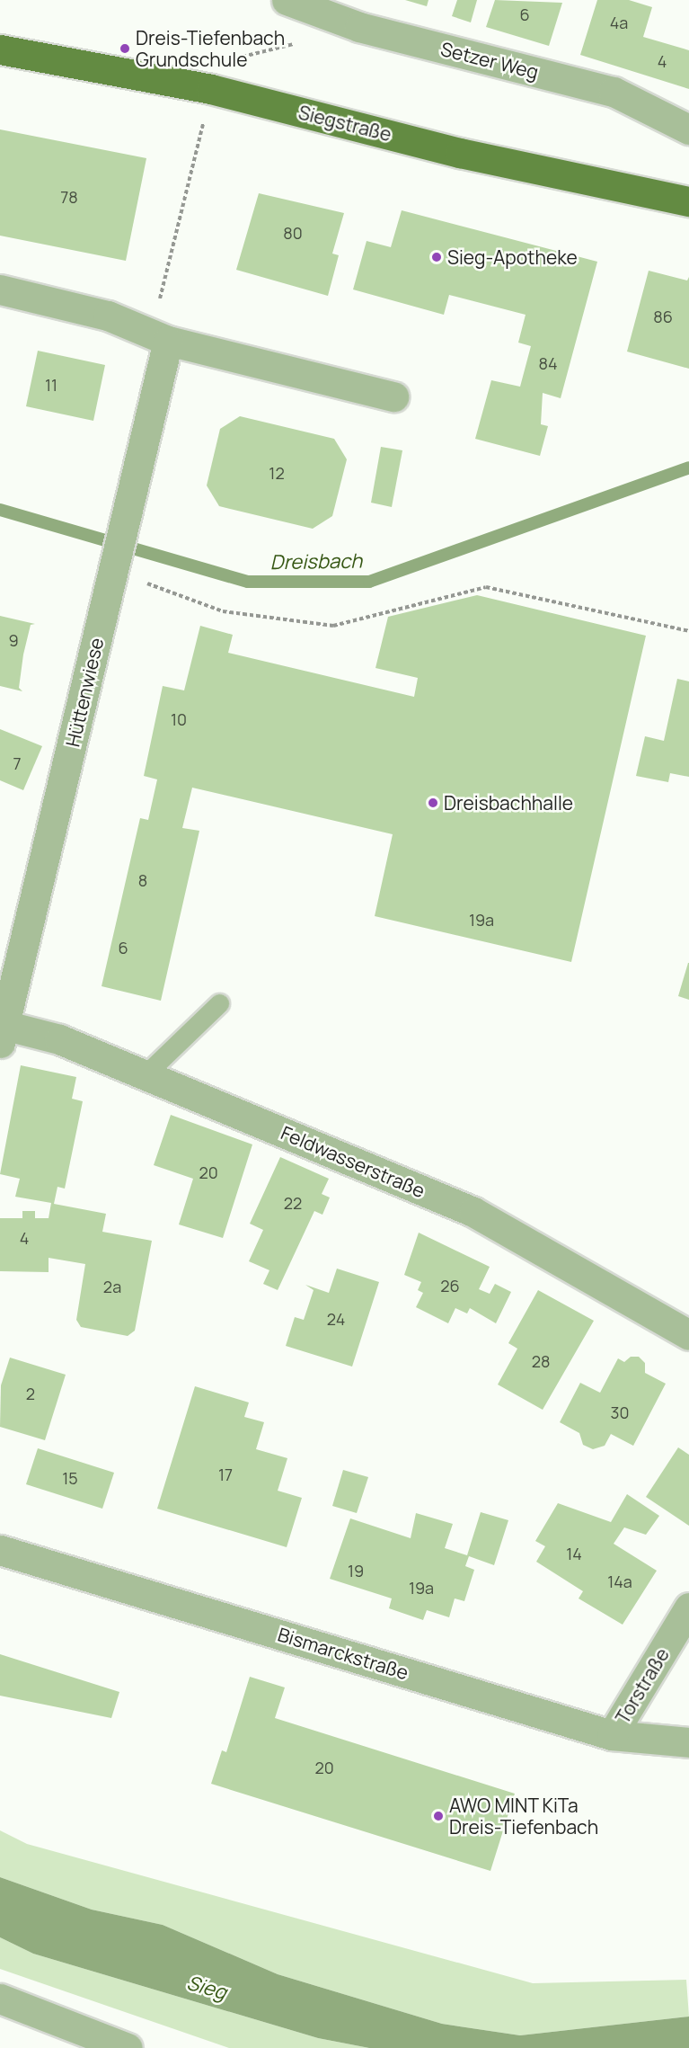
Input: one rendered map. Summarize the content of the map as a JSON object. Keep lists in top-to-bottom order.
{
  "streets": {
    "main road": ["Siegstraße"],
    "street": [
      "Setzer Weg",
      "Hüttenwiese",
      "Feldwasserstraße",
      "Bismarckstraße",
      "Torstraße"
    ]
  },
  "crossings": [
    ["Hüttenwiese", "Feldwasserstraße"],
    ["Bismarckstraße", "Torstraße"]
  ],
  "water": ["Dreisbach", "Sieg"],
  "places": [
    "Dreis-Tiefenbach Grundschule",
    "Sieg-Apotheke",
    "Dreisbachhalle",
    "AWO MINT KiTa Dreis-Tiefenbach"
  ],
  "house_numbers": [
    "6",
    "4a",
    "4",
    "78",
    "80",
    "86",
    "84",
    "11",
    "12",
    "9",
    "10",
    "7",
    "8",
    "19a",
    "6",
    "20",
    "22",
    "4",
    "26",
    "2a",
    "24",
    "28",
    "2",
    "30",
    "17",
    "15",
    "14",
    "19",
    "14a",
    "19a",
    "20"
  ]
}
